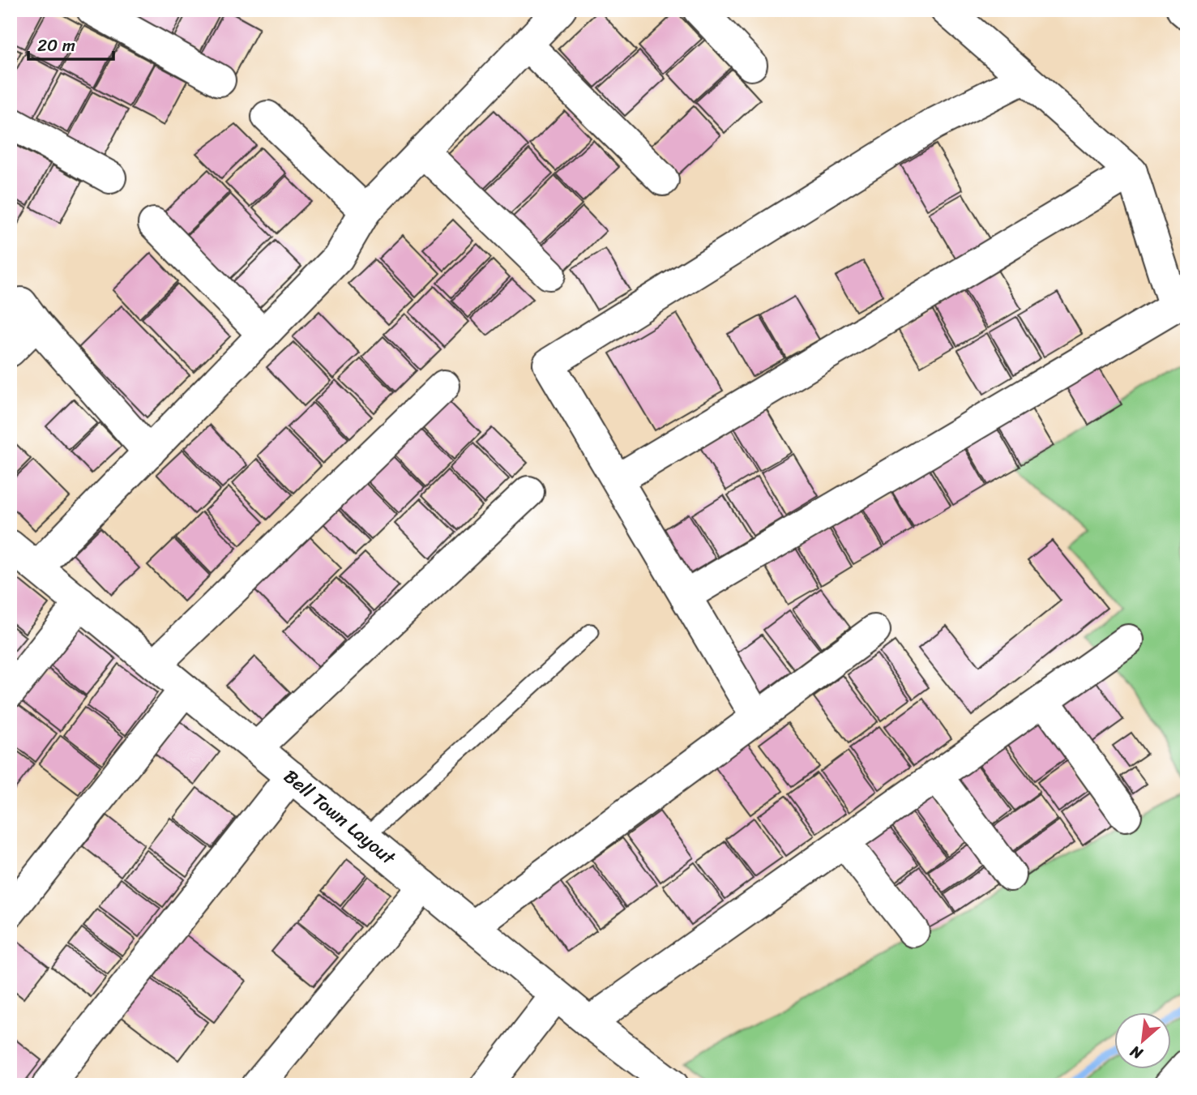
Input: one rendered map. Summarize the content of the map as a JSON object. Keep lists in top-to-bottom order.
{
  "streets": {
    "street": ["Bell Town Layout"]
  },
  "scale_bar": "20 m",
  "north": "bottom left"
}
